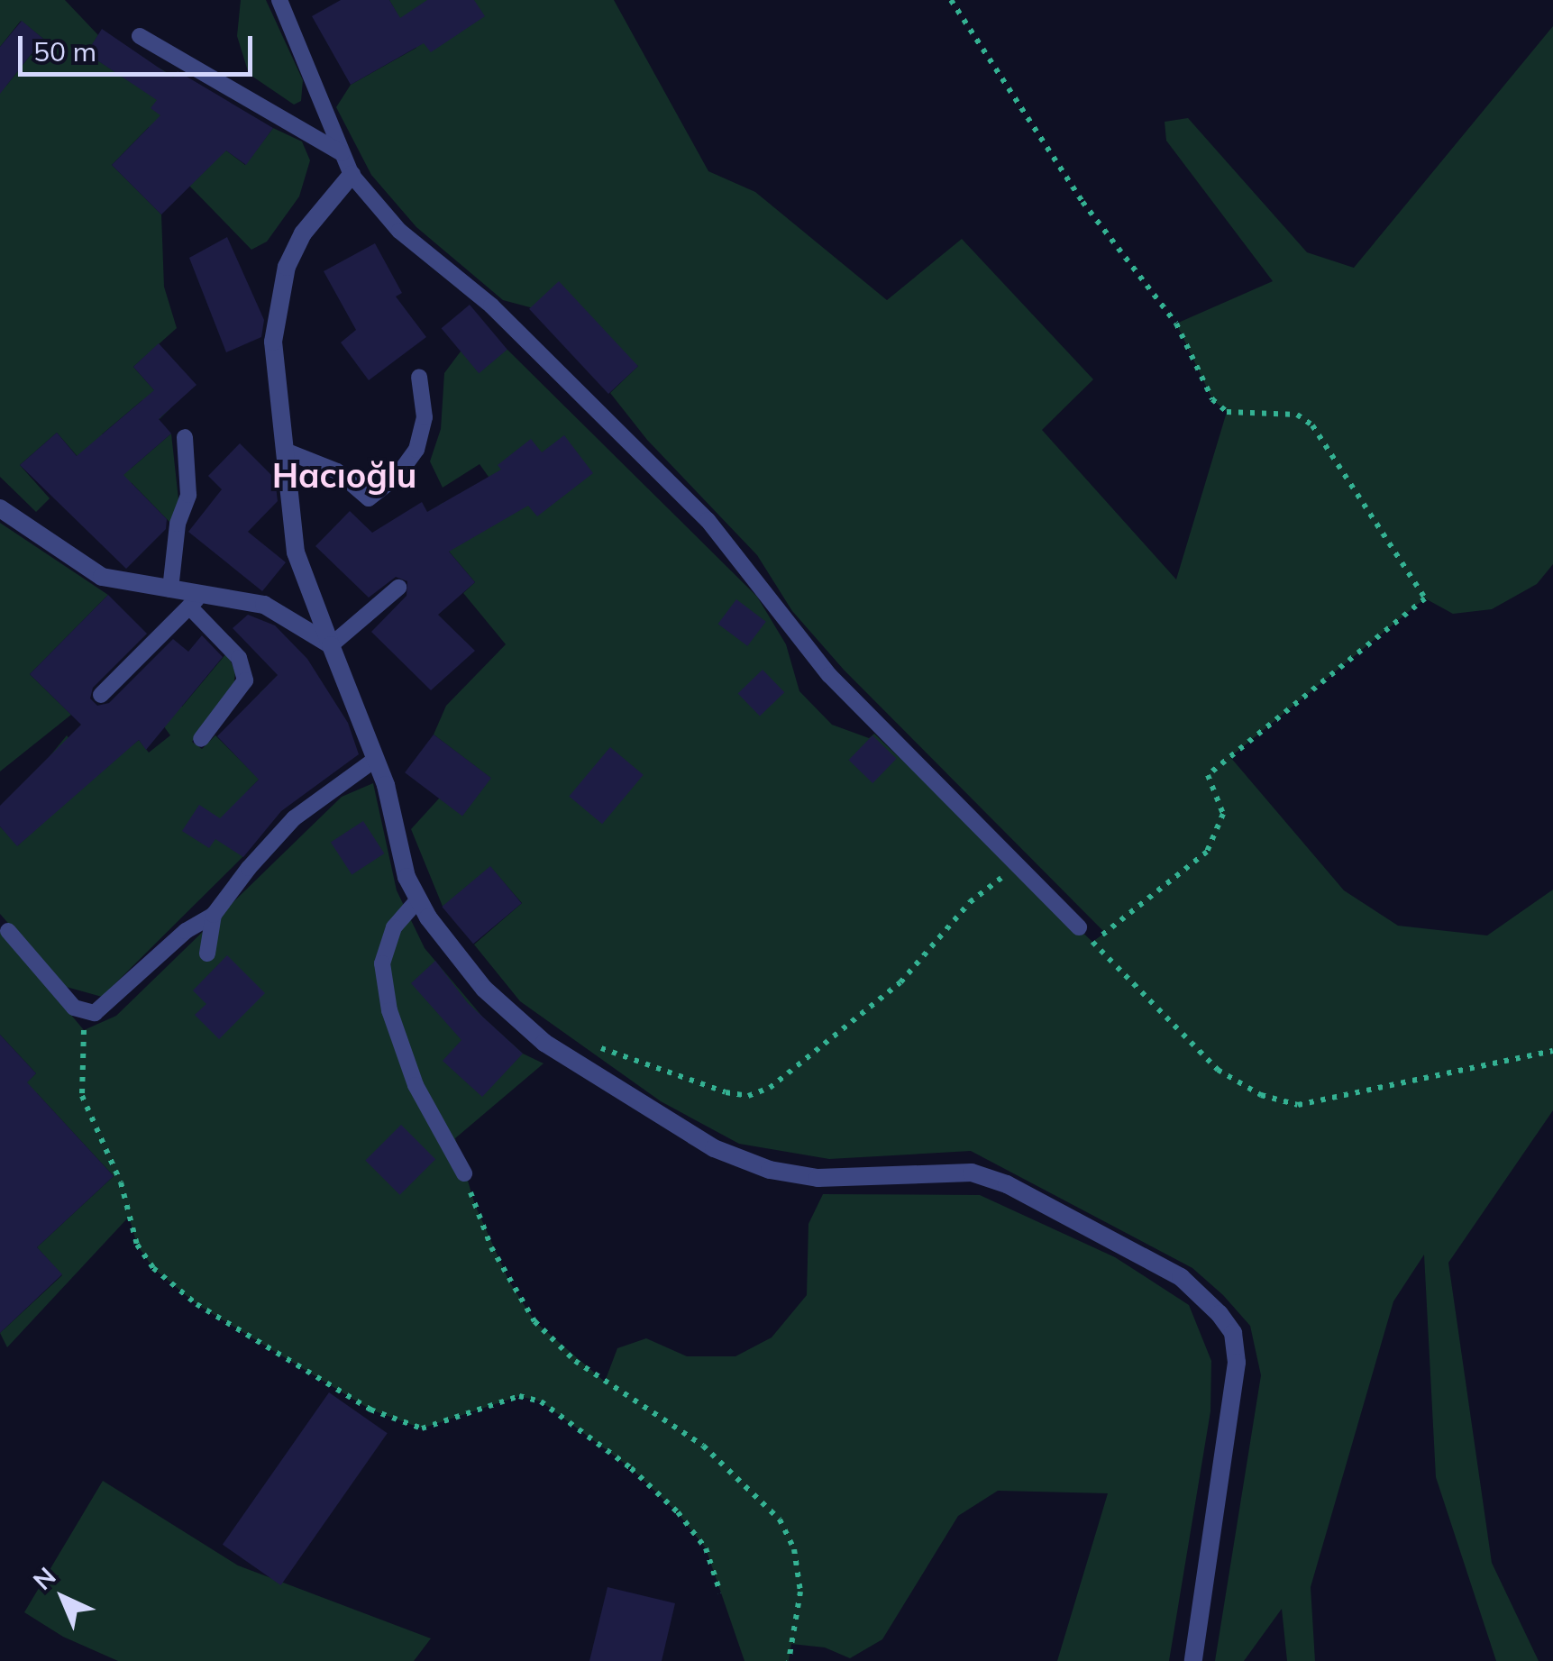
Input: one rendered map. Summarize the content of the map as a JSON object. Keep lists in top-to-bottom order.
{
  "districts": ["Hacıoğlu"],
  "scale_bar": "50 m",
  "north": "top left"
}
